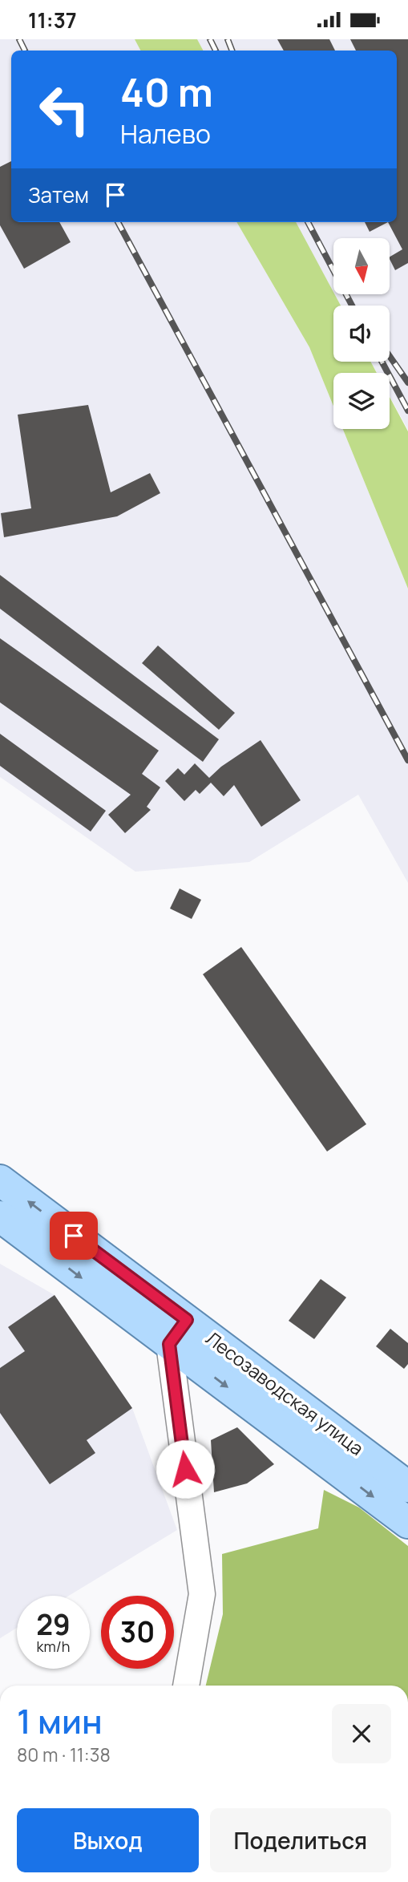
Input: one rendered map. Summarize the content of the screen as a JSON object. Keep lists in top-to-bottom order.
{
  "streets": {
    "main road": ["Лесозаводская улица"]
  },
  "north": "bottom",
  "page": {
    "status": "11:37",
    "turn": ["40 m", "Налево"],
    "then": "Затем",
    "speed": "29 km/h",
    "limit": "30",
    "heading": ["1 мин", "80 m · 11:38"],
    "buttons": ["Выход", "Поделиться"]
  }
}
